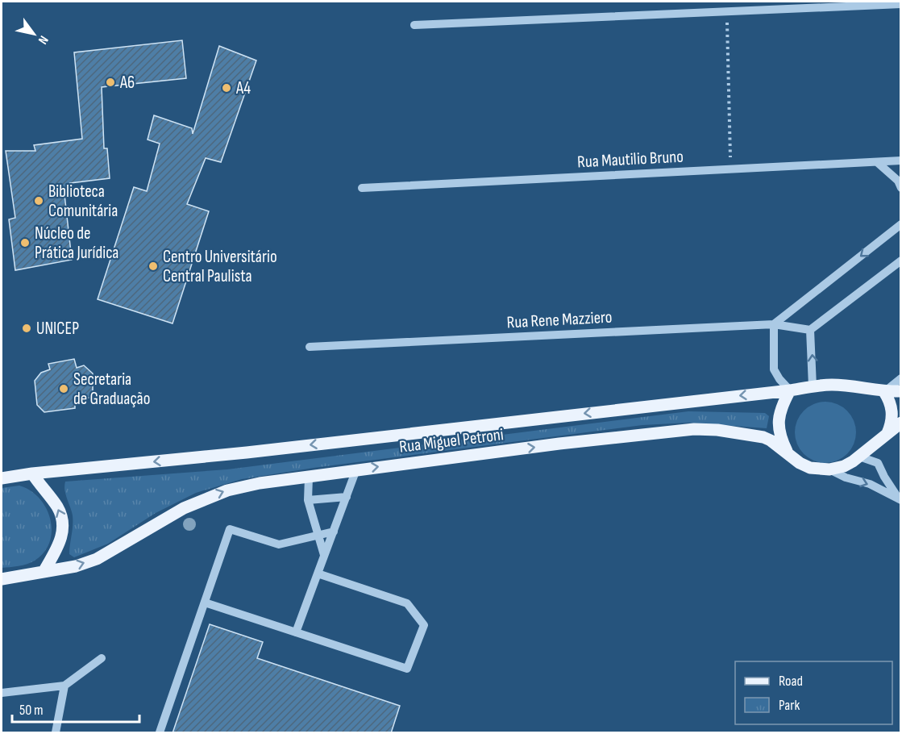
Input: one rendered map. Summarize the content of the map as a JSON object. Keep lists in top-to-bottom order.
{
  "streets": {
    "main road": ["Rua Miguel Petroni"],
    "street": ["Rua Mautilio Bruno", "Rua Rene Mazziero"]
  },
  "places": [
    "A6",
    "A4",
    "Biblioteca Comunitária",
    "Núcleo de Prática Jurídica",
    "Centro Universitário Central Paulista",
    "UNICEP",
    "Secretaria de Graduação"
  ],
  "legend": ["Road", "Park"],
  "scale_bar": "50 m",
  "north": "bottom right"
}
